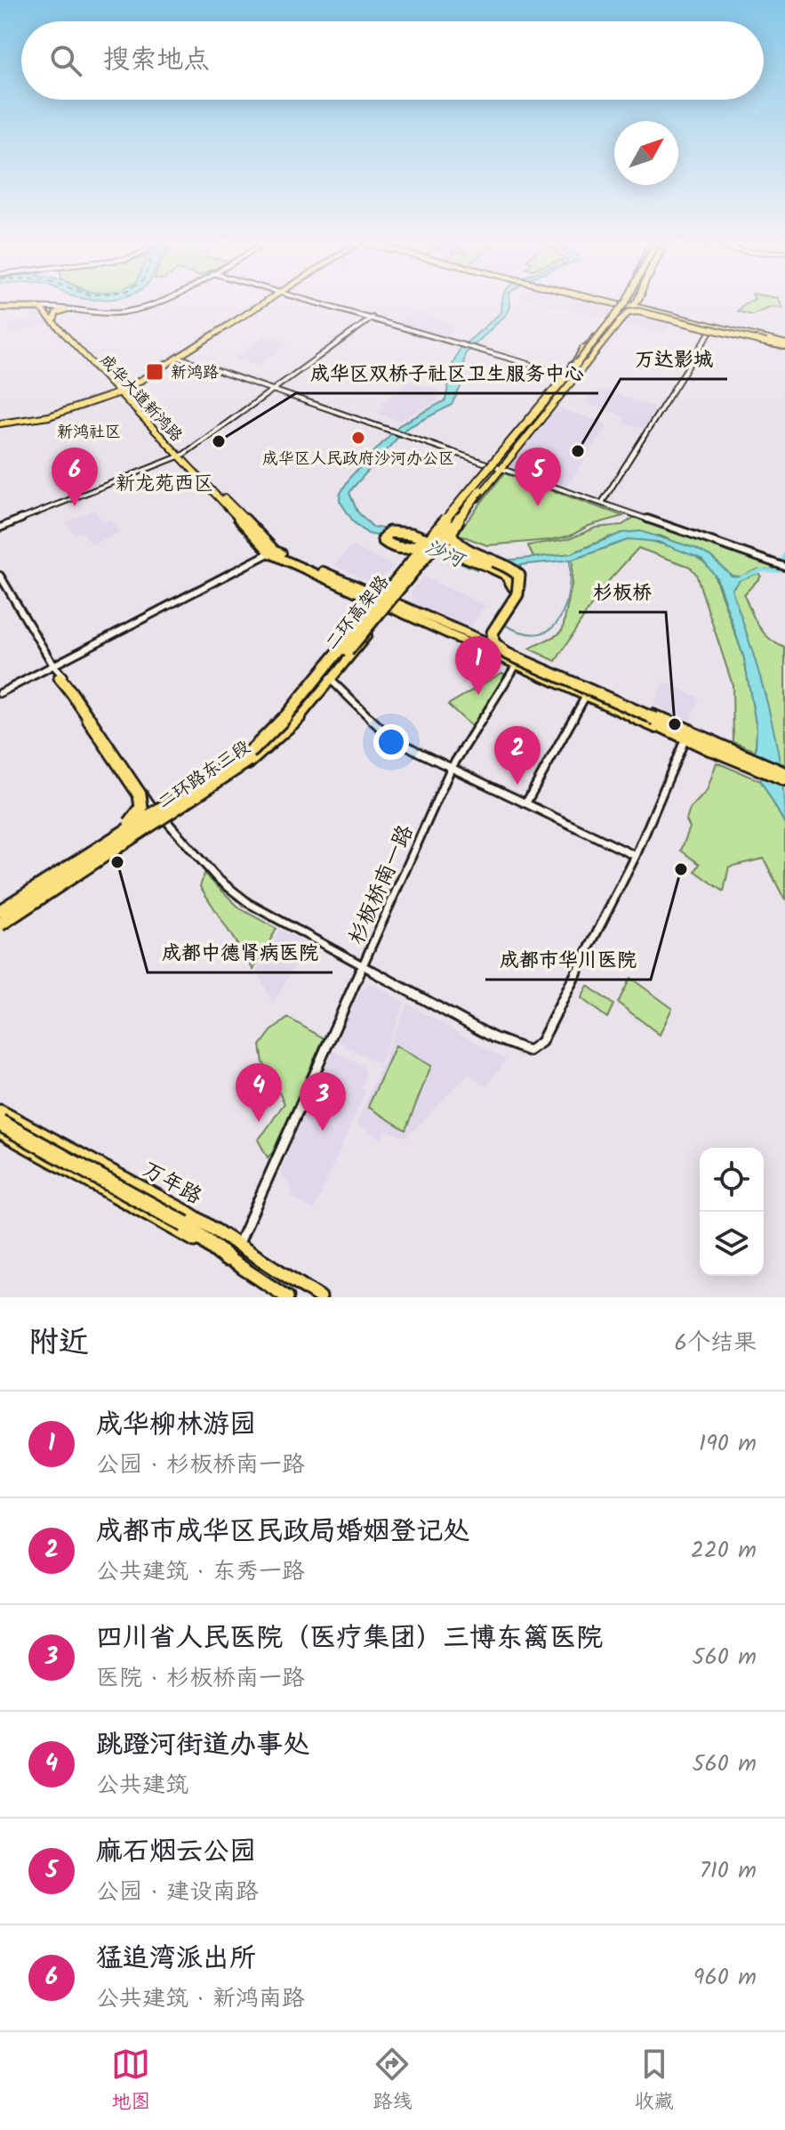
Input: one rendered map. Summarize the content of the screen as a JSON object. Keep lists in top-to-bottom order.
{
  "streets": {
    "highway": ["二环高架路"],
    "main road": ["成华大道新鸿路", "二环路东三段", "万年路"],
    "street": ["杉板桥南一路"]
  },
  "crossings": [
    ["成华大道新鸿路", "二环路东三段"],
    ["二环高架路", "二环路东三段"],
    ["杉板桥南一路", "万年路"]
  ],
  "districts": ["新鸿社区", "新龙苑西区"],
  "water": ["沙河"],
  "places": {
    "transit": ["新鸿路"],
    "other": [
      "成华区人民政府沙河办公区",
      "成华区双桥子社区卫生服务中心",
      "万达影城",
      "杉板桥",
      "成都中德肾病医院",
      "成都市华川医院"
    ]
  },
  "north": "top right",
  "page": {
    "search": "搜索地点",
    "pins": [
      "5",
      "6",
      "1",
      "2",
      "4",
      "3"
    ],
    "heading": ["附近", "6个结果"],
    "list": [
      {
        "mark": "1",
        "name": "成华柳林游园",
        "note": "公园 · 杉板桥南一路",
        "value": "190 m"
      },
      {
        "mark": "2",
        "name": "成都市成华区民政局婚姻登记处",
        "note": "公共建筑 · 东秀一路",
        "value": "220 m"
      },
      {
        "mark": "3",
        "name": "四川省人民医院（医疗集团）三博东篱医院",
        "note": "医院 · 杉板桥南一路",
        "value": "560 m"
      },
      {
        "mark": "4",
        "name": "跳蹬河街道办事处",
        "note": "公共建筑",
        "value": "560 m"
      },
      {
        "mark": "5",
        "name": "麻石烟云公园",
        "note": "公园 · 建设南路",
        "value": "710 m"
      },
      {
        "mark": "6",
        "name": "猛追湾派出所",
        "note": "公共建筑 · 新鸿南路",
        "value": "960 m"
      }
    ],
    "nav": ["地图", "路线", "收藏"]
  }
}
